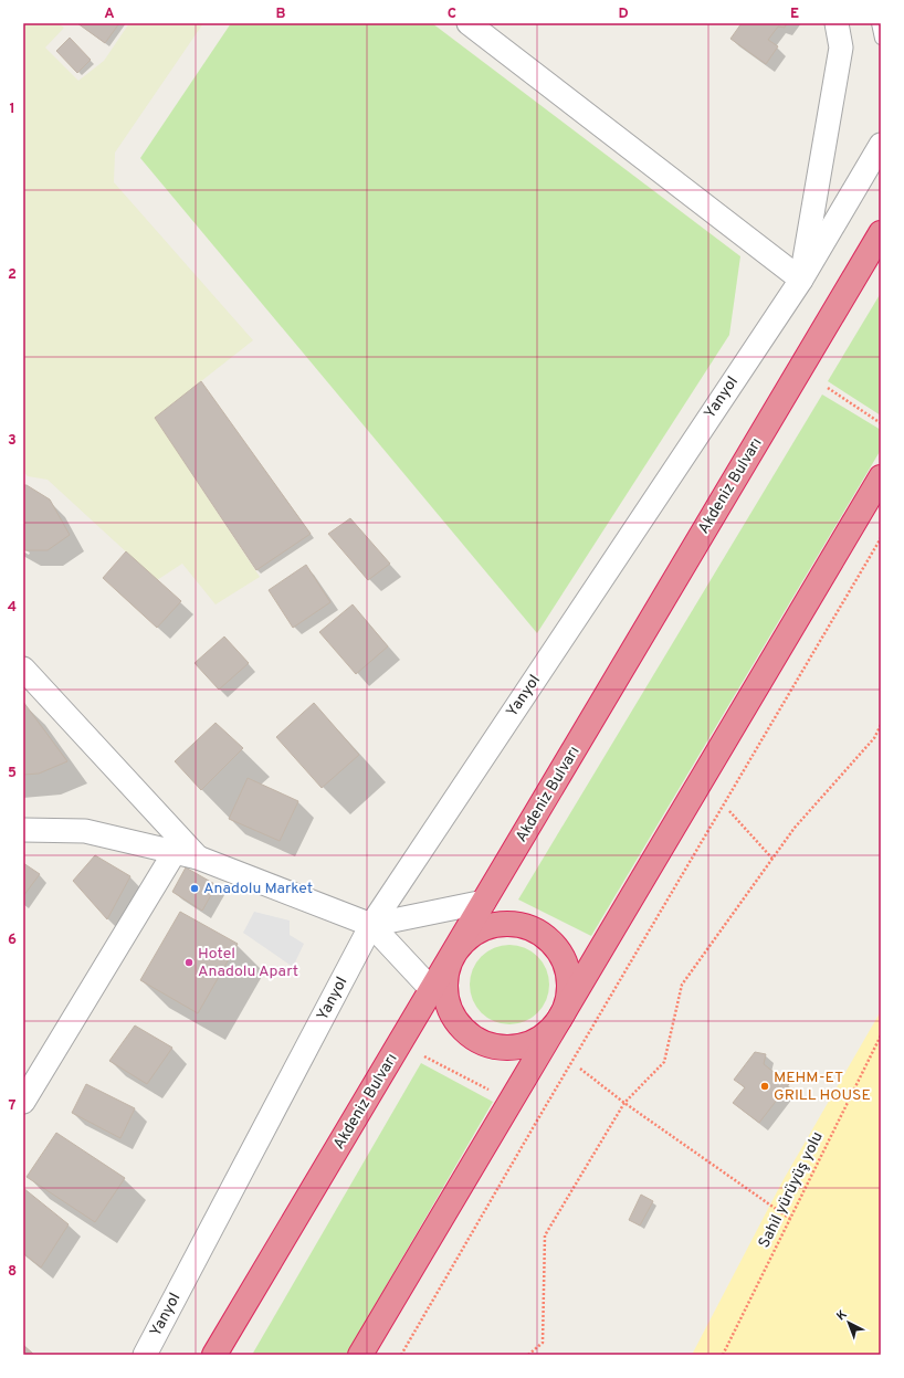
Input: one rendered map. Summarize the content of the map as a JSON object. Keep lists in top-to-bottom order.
{
  "streets": {
    "highway": ["Akdeniz Bulvarı"],
    "street": ["Yanyol"],
    "path": ["Sahil yürüyüş yolu"]
  },
  "places": ["Anadolu Market", "Hotel Anadolu Apart", "MEHM-ET GRILL HOUSE"],
  "north": "top left",
  "grid": {
    "columns": [
      "A",
      "B",
      "C",
      "D",
      "E"
    ],
    "rows": [
      "1",
      "2",
      "3",
      "4",
      "5",
      "6",
      "7",
      "8"
    ]
  }
}
